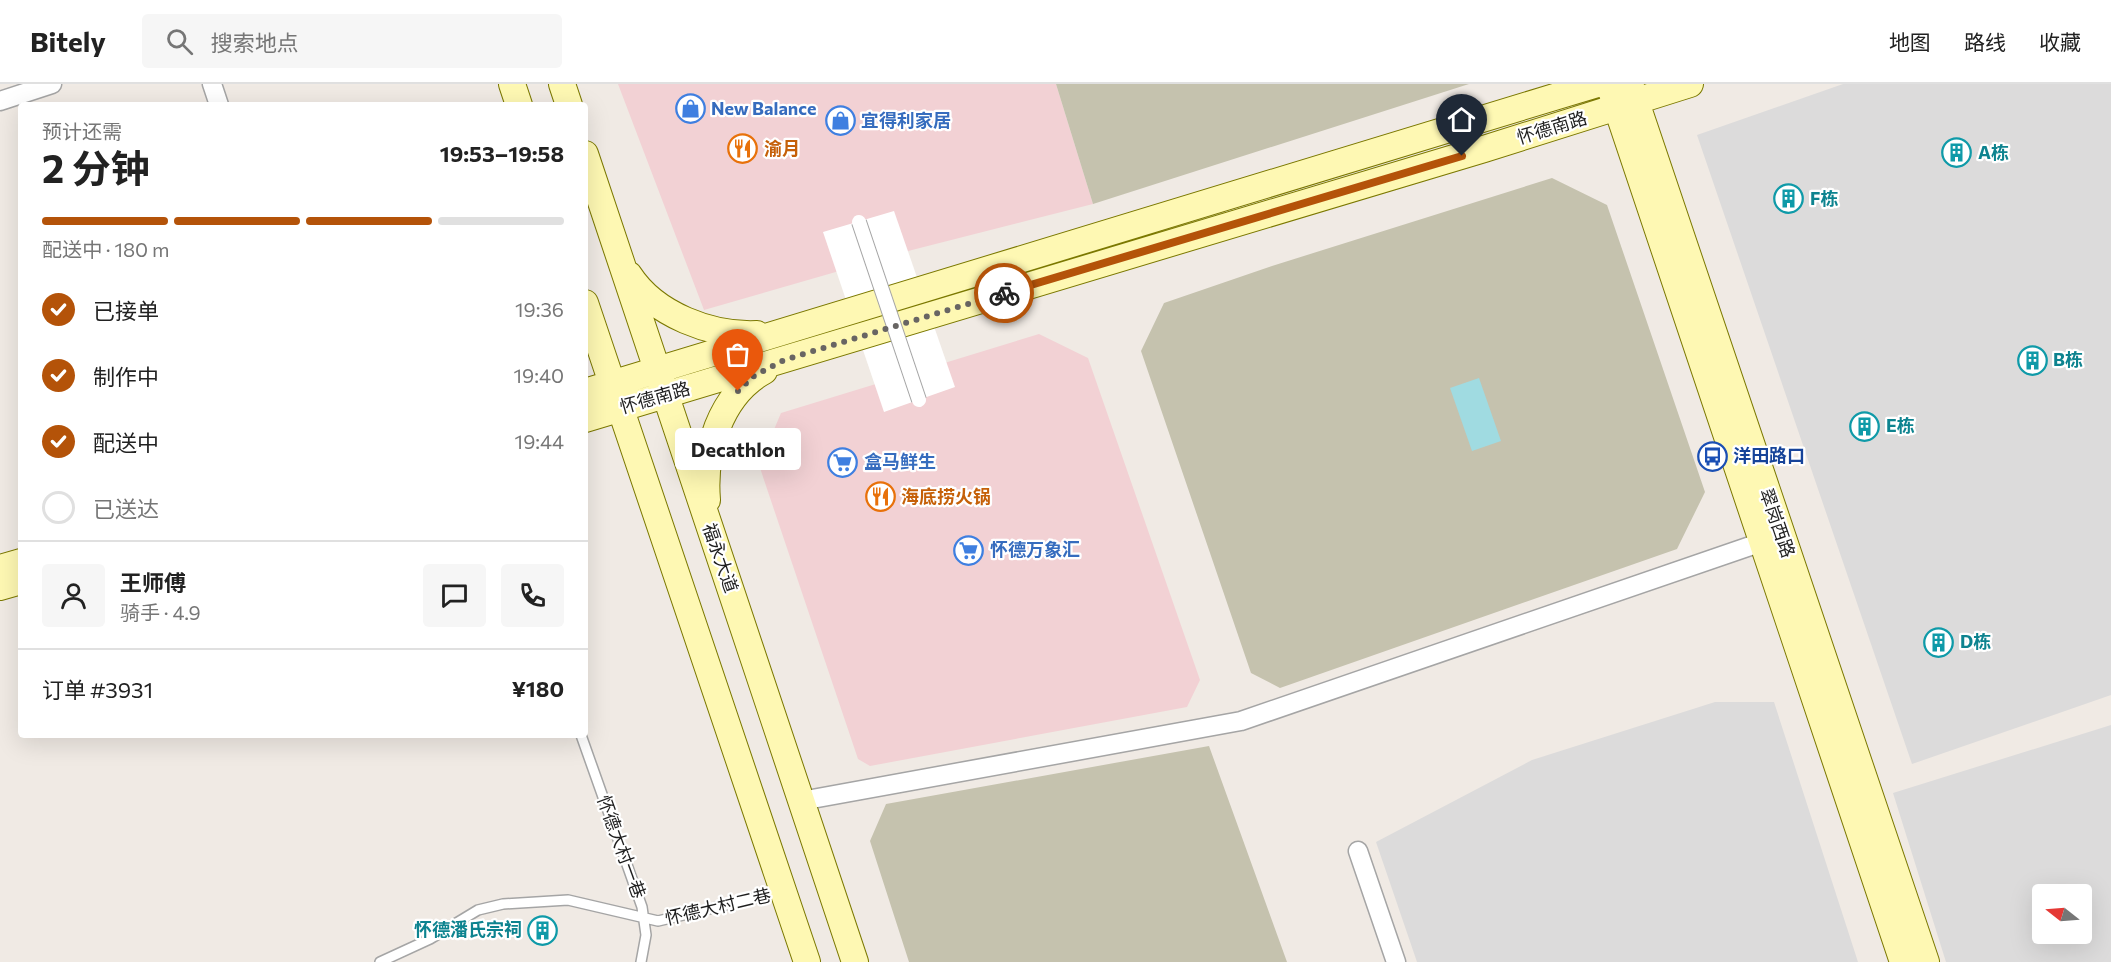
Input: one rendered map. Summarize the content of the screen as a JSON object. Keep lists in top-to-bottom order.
{
  "streets": {
    "main road": ["怀德南路", "翠岗西路", "福永大道"],
    "lane": ["怀德大村一巷", "怀德大村二巷"]
  },
  "crossings": [
    ["怀德南路", "翠岗西路"],
    ["怀德南路", "福永大道"],
    ["怀德大村一巷", "怀德大村二巷"]
  ],
  "places": {
    "shop": ["New Balance", "宜得利家居"],
    "restaurant": ["渝月", "海底捞火锅"],
    "building": [
      "A栋",
      "F栋",
      "B栋",
      "E栋",
      "D栋",
      "怀德潘氏宗祠"
    ],
    "other": ["Decathlon"],
    "bus stop": ["洋田路口"],
    "supermarket": ["盒马鲜生", "怀德万象汇"]
  },
  "north": "left",
  "page": {
    "header": "Bitely",
    "search": "搜索地点",
    "nav": ["地图", "路线", "收藏"],
    "heading": ["2 分钟", "预计还需", "19:53–19:58"],
    "panel": [
      "王师傅",
      "骑手 · 4.9",
      "订单 #3931",
      "¥180"
    ],
    "bar": "配送中 · 180 m",
    "list": [
      ["已接单", "19:36"],
      ["制作中", "19:40"],
      ["配送中", "19:44"],
      "已送达"
    ],
    "bubble": "Decathlon"
  }
}
